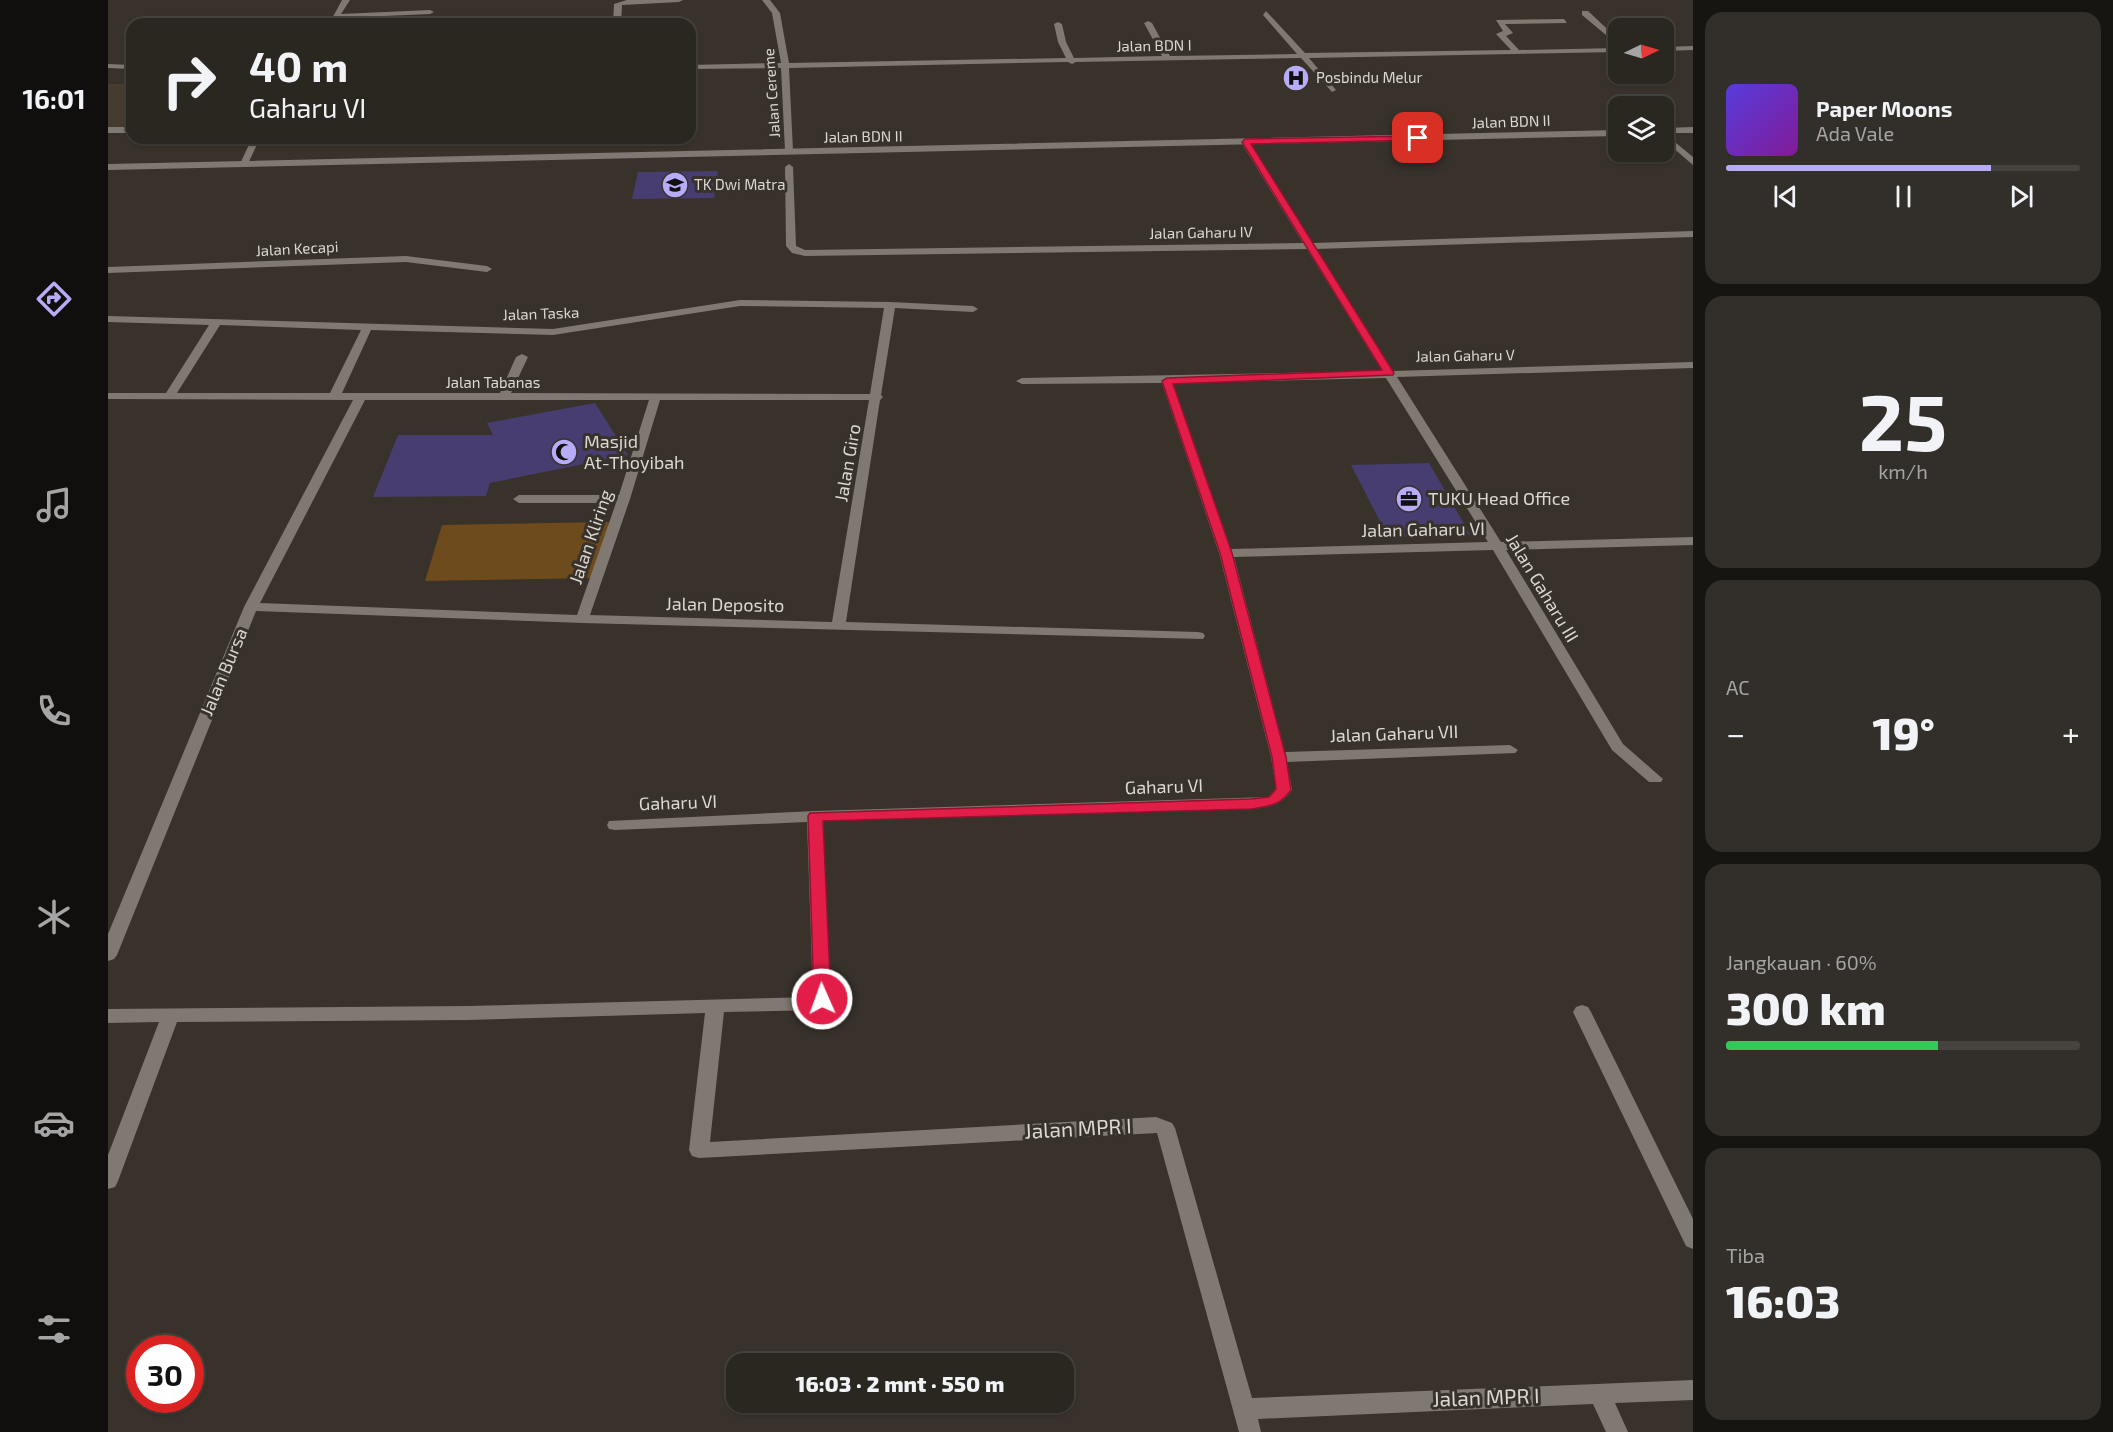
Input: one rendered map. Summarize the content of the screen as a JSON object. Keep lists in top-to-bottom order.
{
  "streets": {
    "street": [
      "Jalan BDN I",
      "Jalan Cereme",
      "Jalan BDN II",
      "Jalan Gaharu IV",
      "Jalan Kecapi",
      "Jalan Taska",
      "Jalan Gaharu V",
      "Jalan Tabanas",
      "Jalan Giro",
      "Jalan Gaharu VI",
      "Jalan Kliring",
      "Jalan Gaharu III",
      "Jalan Deposito",
      "Jalan Bursa",
      "Jalan Gaharu VII",
      "Gaharu VI",
      "Jalan MPR I"
    ]
  },
  "crossings": [
    ["Jalan BDN I", "Jalan Cereme"],
    ["Jalan Cereme", "Jalan BDN II"],
    ["Jalan BDN II", "Jalan Gaharu III"],
    ["Jalan Gaharu IV", "Jalan Gaharu III"],
    ["Jalan Taska", "Jalan Giro"],
    ["Jalan Gaharu V", "Jalan Gaharu III"],
    ["Jalan Gaharu V", "Gaharu VI"],
    ["Jalan Tabanas", "Jalan Giro"],
    ["Jalan Tabanas", "Jalan Kliring"],
    ["Jalan Tabanas", "Jalan Bursa"],
    ["Jalan Giro", "Jalan Deposito"],
    ["Jalan Gaharu VI", "Jalan Gaharu III"],
    ["Jalan Gaharu VI", "Gaharu VI"],
    ["Jalan Kliring", "Jalan Deposito"],
    ["Jalan Deposito", "Jalan Bursa"],
    ["Jalan Gaharu VII", "Gaharu VI"]
  ],
  "places": {
    "hospital": ["Posbindu Melur"],
    "school or university": ["TK Dwi Matra"],
    "mosque": ["Masjid At-Thoyibah"],
    "office": ["TUKU Head Office"]
  },
  "north": "right",
  "page": {
    "tabs": "16:01",
    "turn": ["40 m", "Gaharu VI"],
    "song": ["Paper Moons", "Ada Vale"],
    "tile": [
      ["25", "km/h"],
      "AC",
      ["Jangkauan · 60%", "300 km"],
      ["Tiba", "16:03"]
    ],
    "heat": ["−", "19°", "+"],
    "limit": "30",
    "trip": "16:03 · 2 mnt · 550 m"
  }
}
